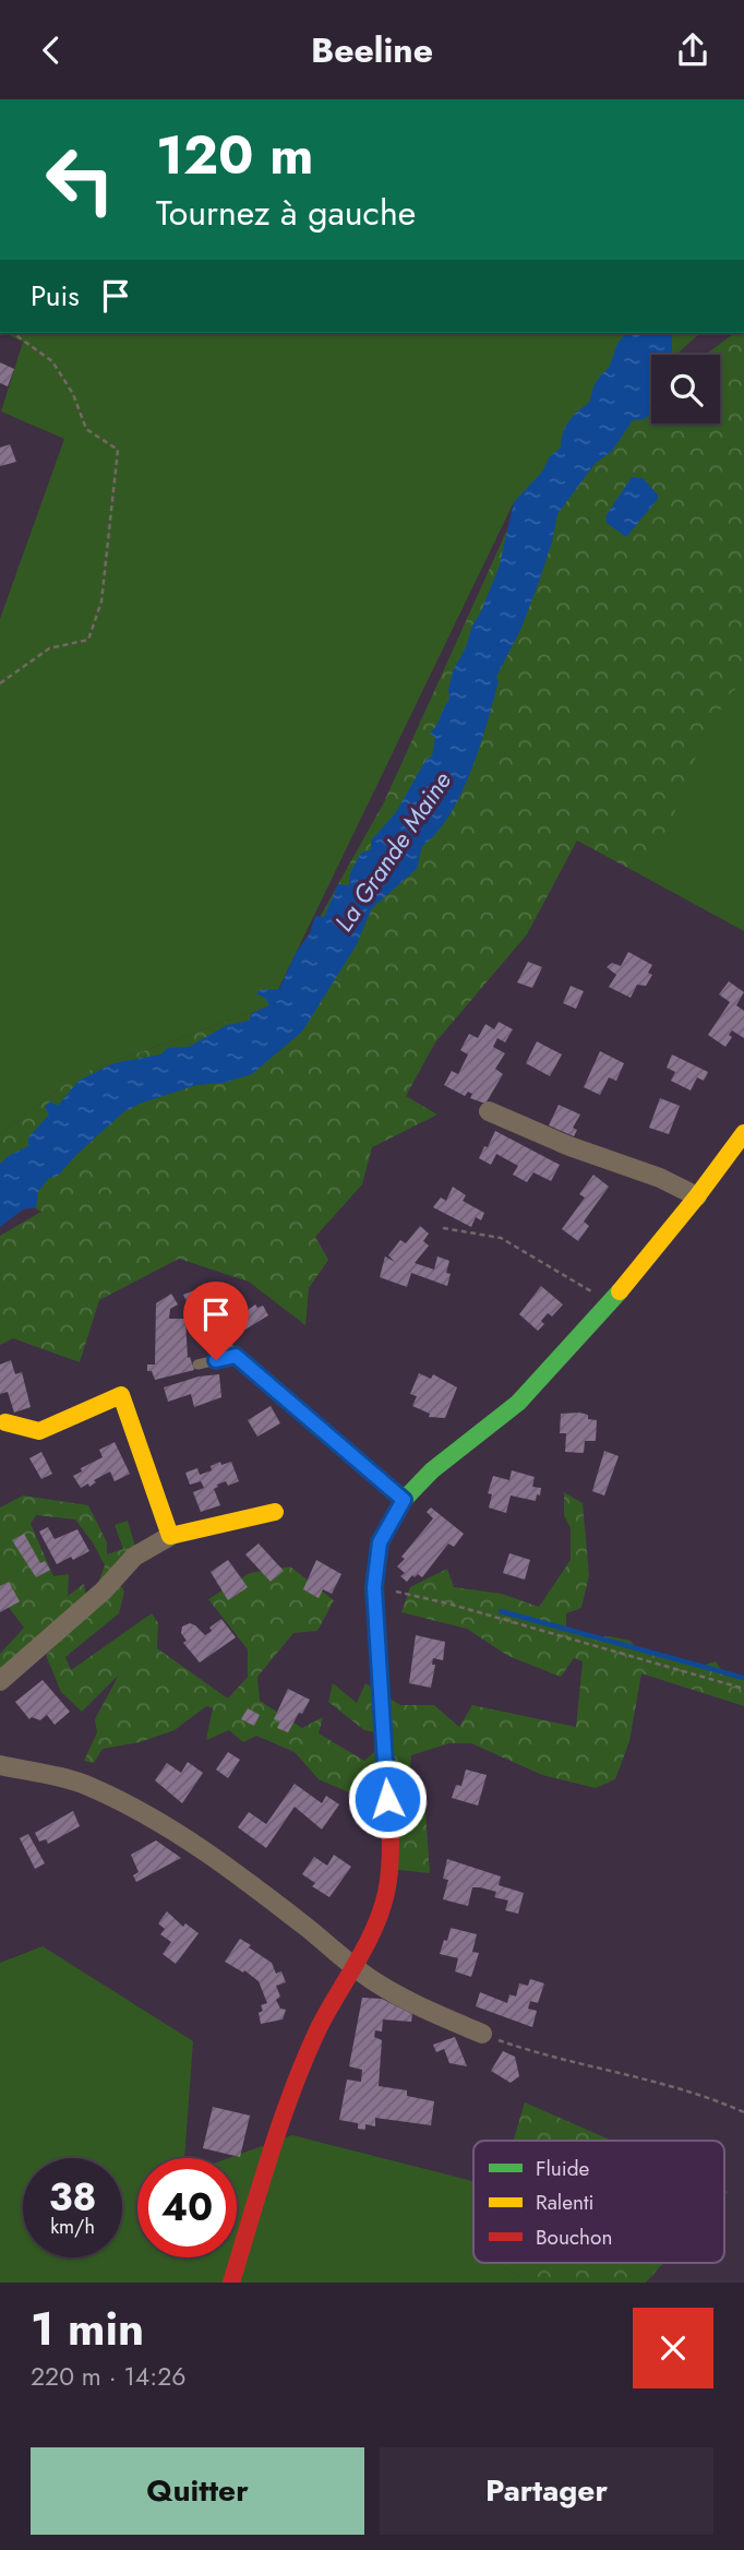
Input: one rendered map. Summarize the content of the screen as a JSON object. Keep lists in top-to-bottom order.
{
  "water": ["La Grande Maine"],
  "legend": ["Fluide", "Ralenti", "Bouchon"],
  "page": {
    "header": "Beeline",
    "turn": ["120 m", "Tournez à gauche"],
    "then": "Puis",
    "speed": "38 km/h",
    "limit": "40",
    "heading": ["1 min", "220 m · 14:26"],
    "buttons": ["Quitter", "Partager"]
  }
}
